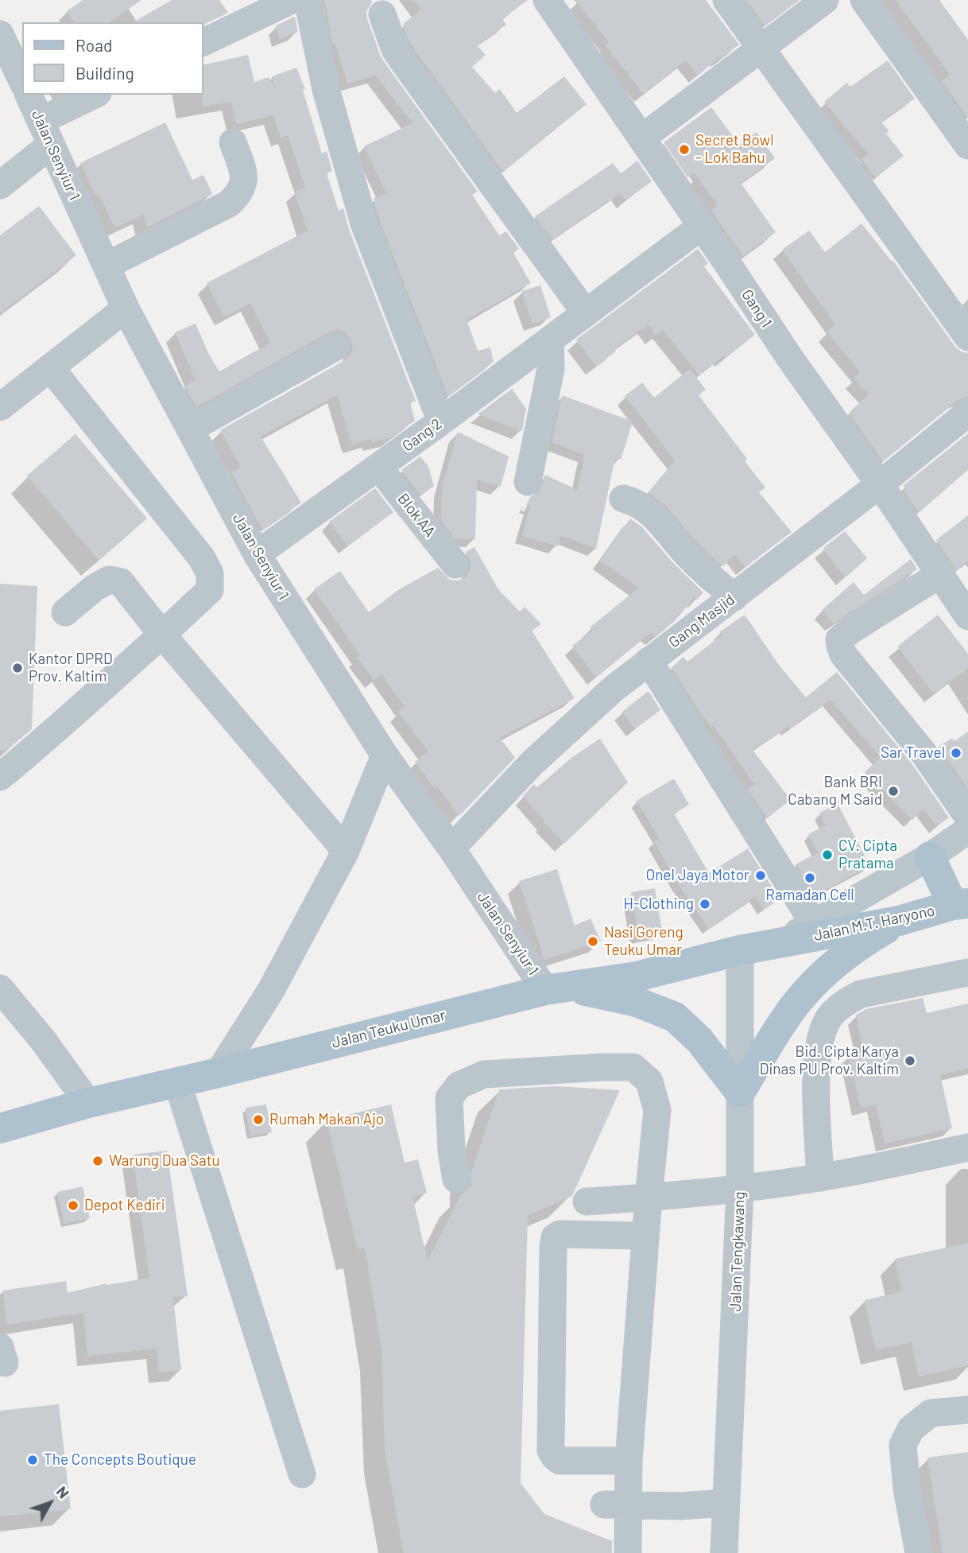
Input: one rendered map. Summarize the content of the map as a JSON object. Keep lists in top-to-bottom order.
{
  "streets": {
    "main road": ["Jalan M.T. Haryono", "Jalan Teuku Umar"],
    "street": [
      "Jalan Senyiur 1",
      "Gang 1",
      "Gang 2",
      "Blok AA",
      "Gang Masjid",
      "Jalan Tengkawang"
    ]
  },
  "crossings": [
    ["Jalan Senyiur 1", "Gang 2"],
    ["Jalan Senyiur 1", "Gang Masjid"],
    ["Jalan Senyiur 1", "Jalan Teuku Umar"],
    ["Gang 1", "Gang 2"],
    ["Gang 1", "Gang Masjid"],
    ["Gang 2", "Blok AA"],
    ["Jalan M.T. Haryono", "Jalan Teuku Umar"],
    ["Jalan Teuku Umar", "Jalan Tengkawang"]
  ],
  "places": [
    "Secret Bowl - Lok Bahu",
    "Kantor DPRD Prov. Kaltim",
    "Sar Travel",
    "Bank BRI Cabang M Said",
    "CV. Cipta Pratama",
    "Onel Jaya Motor",
    "Ramadan Cell",
    "H-Clothing",
    "Nasi Goreng Teuku Umar",
    "Bid. Cipta Karya Dinas PU Prov. Kaltim",
    "Rumah Makan Ajo",
    "Warung Dua Satu",
    "Depot Kediri",
    "The Concepts Boutique"
  ],
  "legend": ["Road", "Building"],
  "north": "top right"
}
